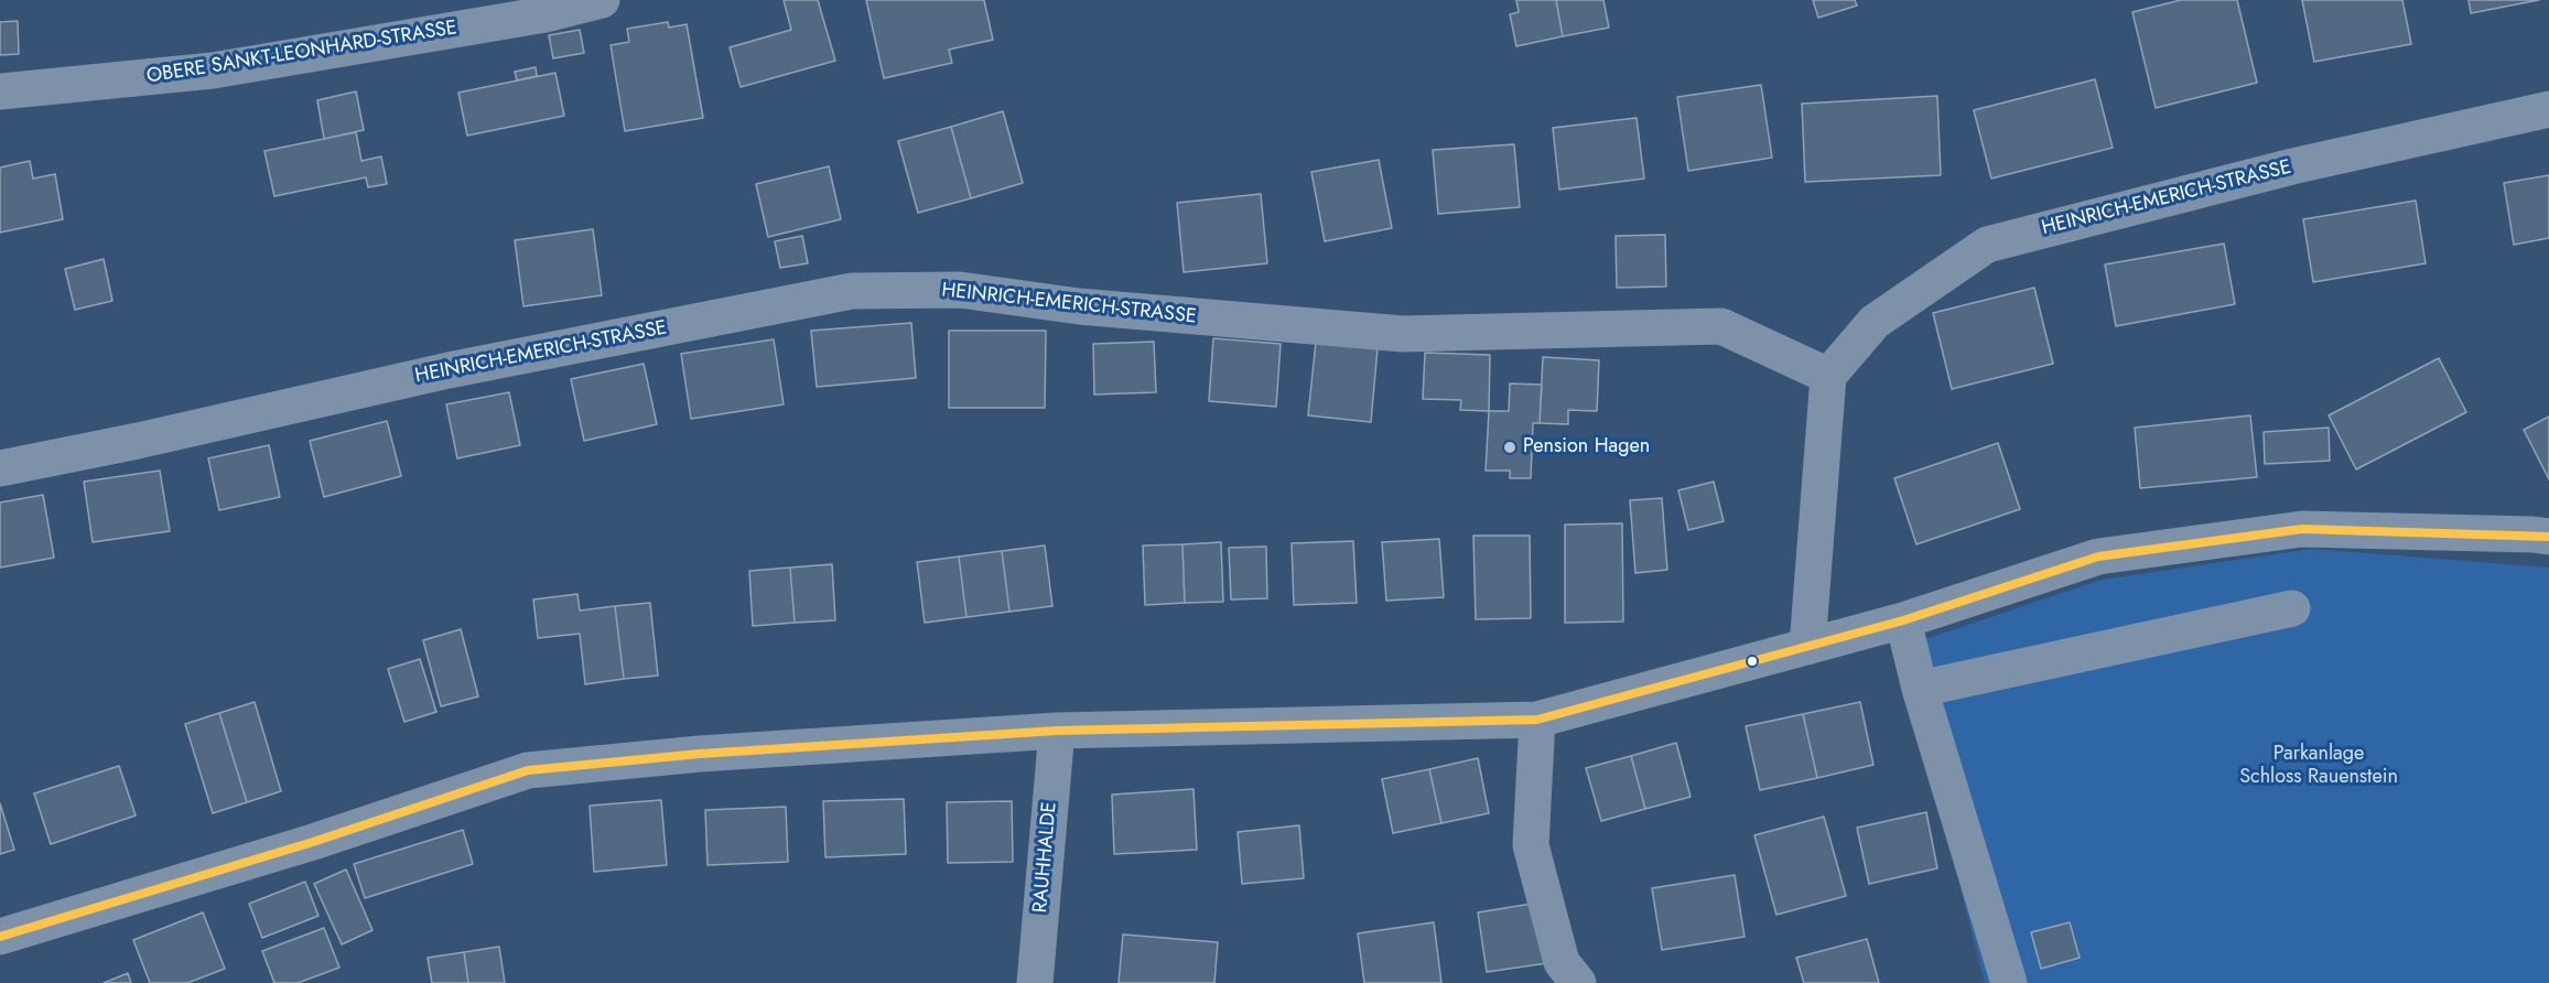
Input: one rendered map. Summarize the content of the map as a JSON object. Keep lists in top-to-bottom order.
{
  "streets": {
    "street": ["OBERE SANKT-LEONHARD-STRASSE", "HEINRICH-EMERICH-STRASSE", "RAUHHALDE"]
  },
  "parks": ["Parkanlage Schloss Rauenstein"],
  "places": ["Pension Hagen"]
}
